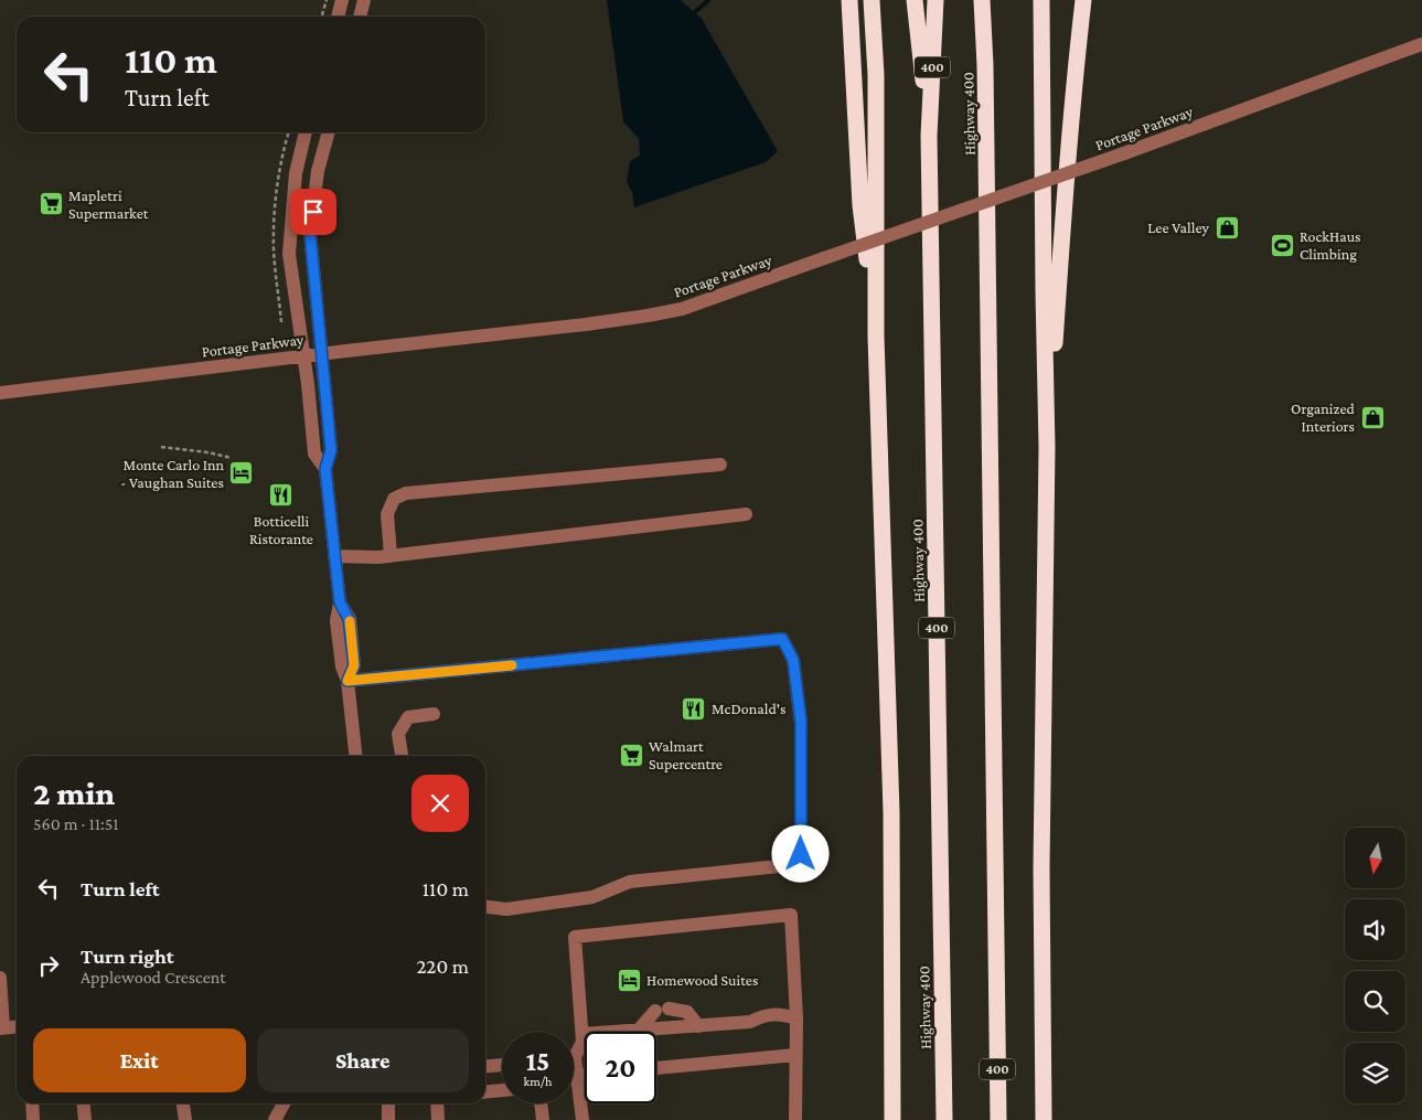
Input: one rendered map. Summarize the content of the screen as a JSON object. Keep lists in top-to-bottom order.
{
  "streets": {
    "highway": ["400", "Highway 400"],
    "street": ["Portage Parkway"]
  },
  "places": {
    "supermarket": ["Mapletri Supermarket", "Walmart Supercentre"],
    "shop": ["Lee Valley", "Organized Interiors"],
    "sports": ["RockHaus Climbing"],
    "hotel": ["Monte Carlo Inn - Vaughan Suites", "Homewood Suites"],
    "restaurant": ["Botticelli Ristorante", "McDonald's"]
  },
  "north": "bottom",
  "page": {
    "turn": ["110 m", "Turn left"],
    "heading": ["2 min", "560 m · 11:51"],
    "list": [
      {
        "name": "Turn left",
        "value": "110 m"
      },
      {
        "name": "Turn right",
        "note": "Applewood Crescent",
        "value": "220 m"
      }
    ],
    "buttons": ["Exit", "Share"],
    "speed": "15 km/h",
    "limit": "20"
  }
}
